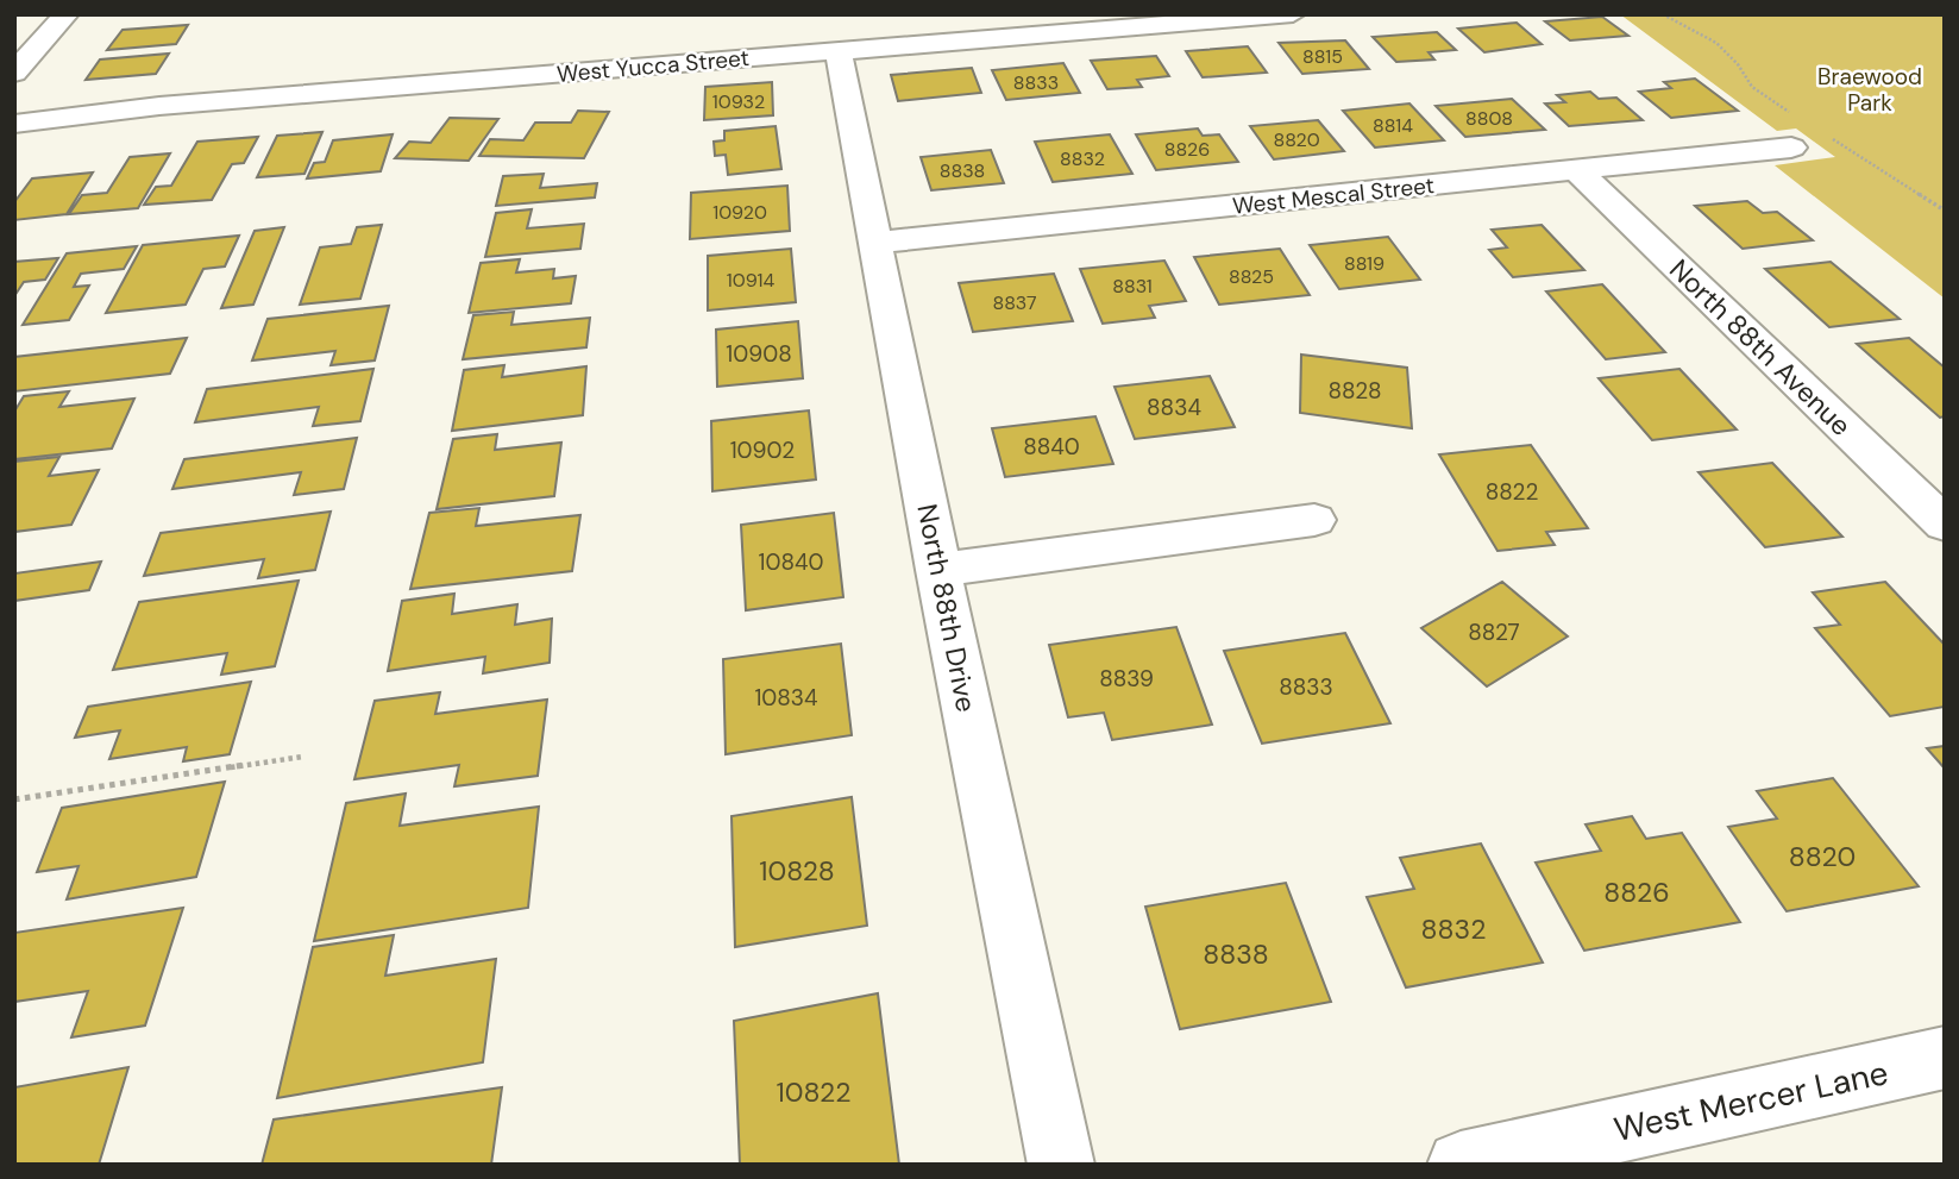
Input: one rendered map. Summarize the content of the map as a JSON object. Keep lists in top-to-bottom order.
{
  "streets": {
    "street": [
      "West Yucca Street",
      "West Mescal Street",
      "North 88th Avenue",
      "North 88th Drive",
      "West Mercer Lane"
    ]
  },
  "crossings": [
    ["West Yucca Street", "North 88th Drive"],
    ["West Mescal Street", "North 88th Avenue"],
    ["West Mescal Street", "North 88th Drive"]
  ],
  "parks": ["Braewood Park"],
  "house_numbers": [
    "8815",
    "8833",
    "10932",
    "8808",
    "8814",
    "8820",
    "8826",
    "8832",
    "8838",
    "10920",
    "8819",
    "8825",
    "10914",
    "8831",
    "8837",
    "10908",
    "8828",
    "8834",
    "8840",
    "10902",
    "8822",
    "10840",
    "8827",
    "8839",
    "8833",
    "10834",
    "8820",
    "10828",
    "8826",
    "8832",
    "8838",
    "10822"
  ]
}
